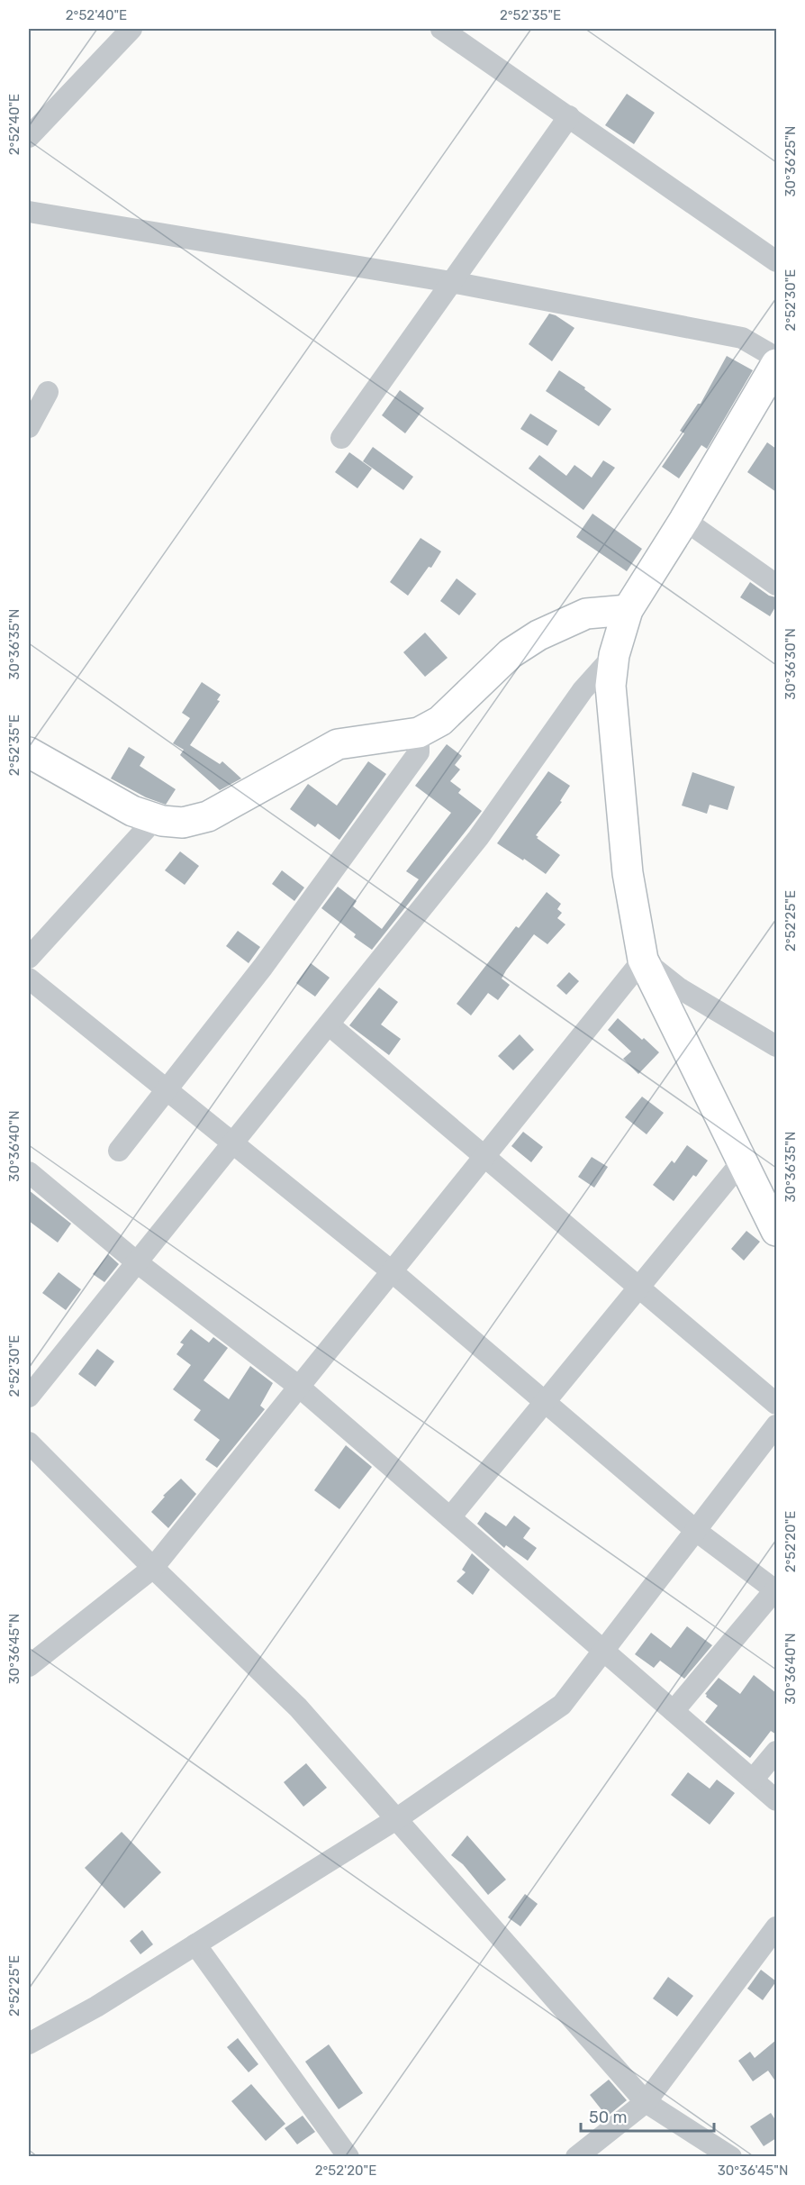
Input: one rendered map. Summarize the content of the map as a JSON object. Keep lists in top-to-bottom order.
{
  "scale_bar": "50 m",
  "coordinates": [
    "2°52'40\"E",
    "2°52'35\"E",
    "30°36'25\"N",
    "2°52'30\"E",
    "30°36'35\"N",
    "30°36'30\"N",
    "2°52'25\"E",
    "30°36'40\"N",
    "2°52'20\"E",
    "30°36'45\"N"
  ]
}
